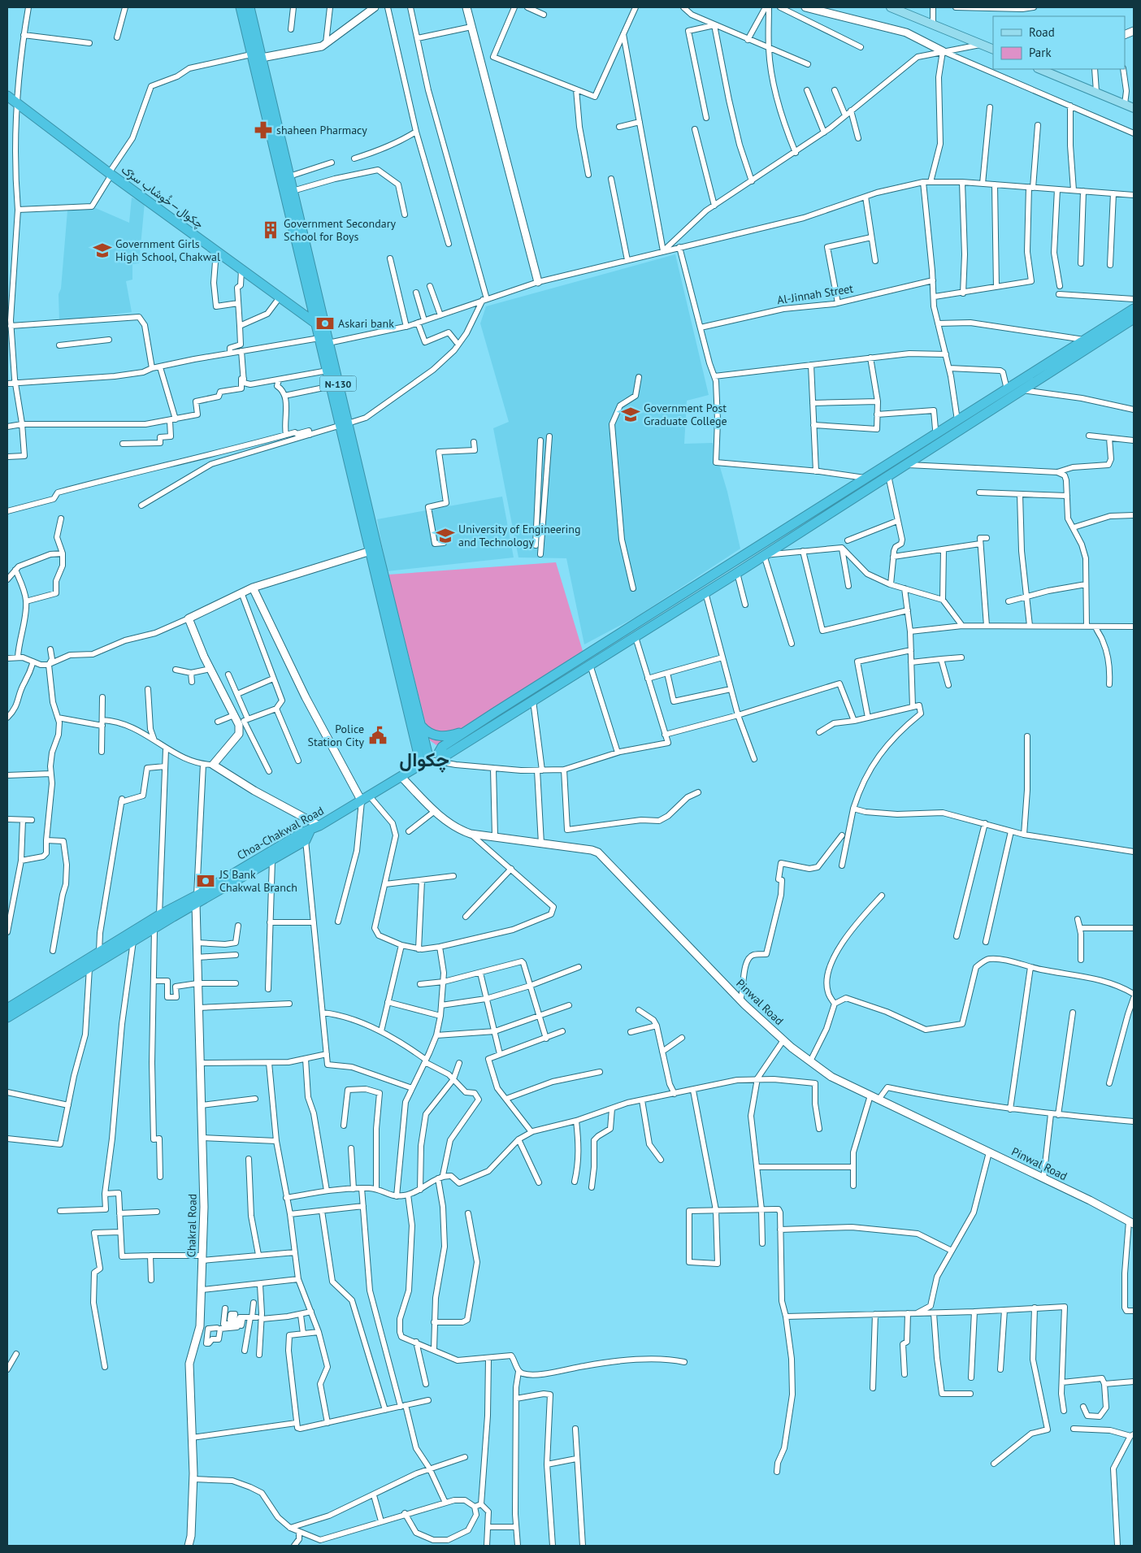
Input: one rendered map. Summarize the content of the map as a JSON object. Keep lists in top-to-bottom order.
{
  "streets": {
    "highway": ["چکوال—خُوشاب سڑک", "N-130", "Choa-Chakwal Road"],
    "street": ["Al-Jinnah Street", "Pinwal Road", "Chakral Road"]
  },
  "crossings": [
    ["چکوال—خُوشاب سڑک", "N-130"],
    ["N-130", "Choa-Chakwal Road"],
    ["Choa-Chakwal Road", "Pinwal Road"],
    ["Choa-Chakwal Road", "Chakral Road"]
  ],
  "districts": ["چکوال"],
  "places": {
    "pharmacy": ["shaheen Pharmacy"],
    "building": ["Government Secondary School for Boys"],
    "school or university": ["Government Girls High School, Chakwal", "Government Post Graduate College", "University of Engineering and Technology"],
    "bank": ["Askari bank", "JS Bank Chakwal Branch"],
    "public building": ["Police Station City"]
  },
  "legend": ["Road", "Park"]
}
